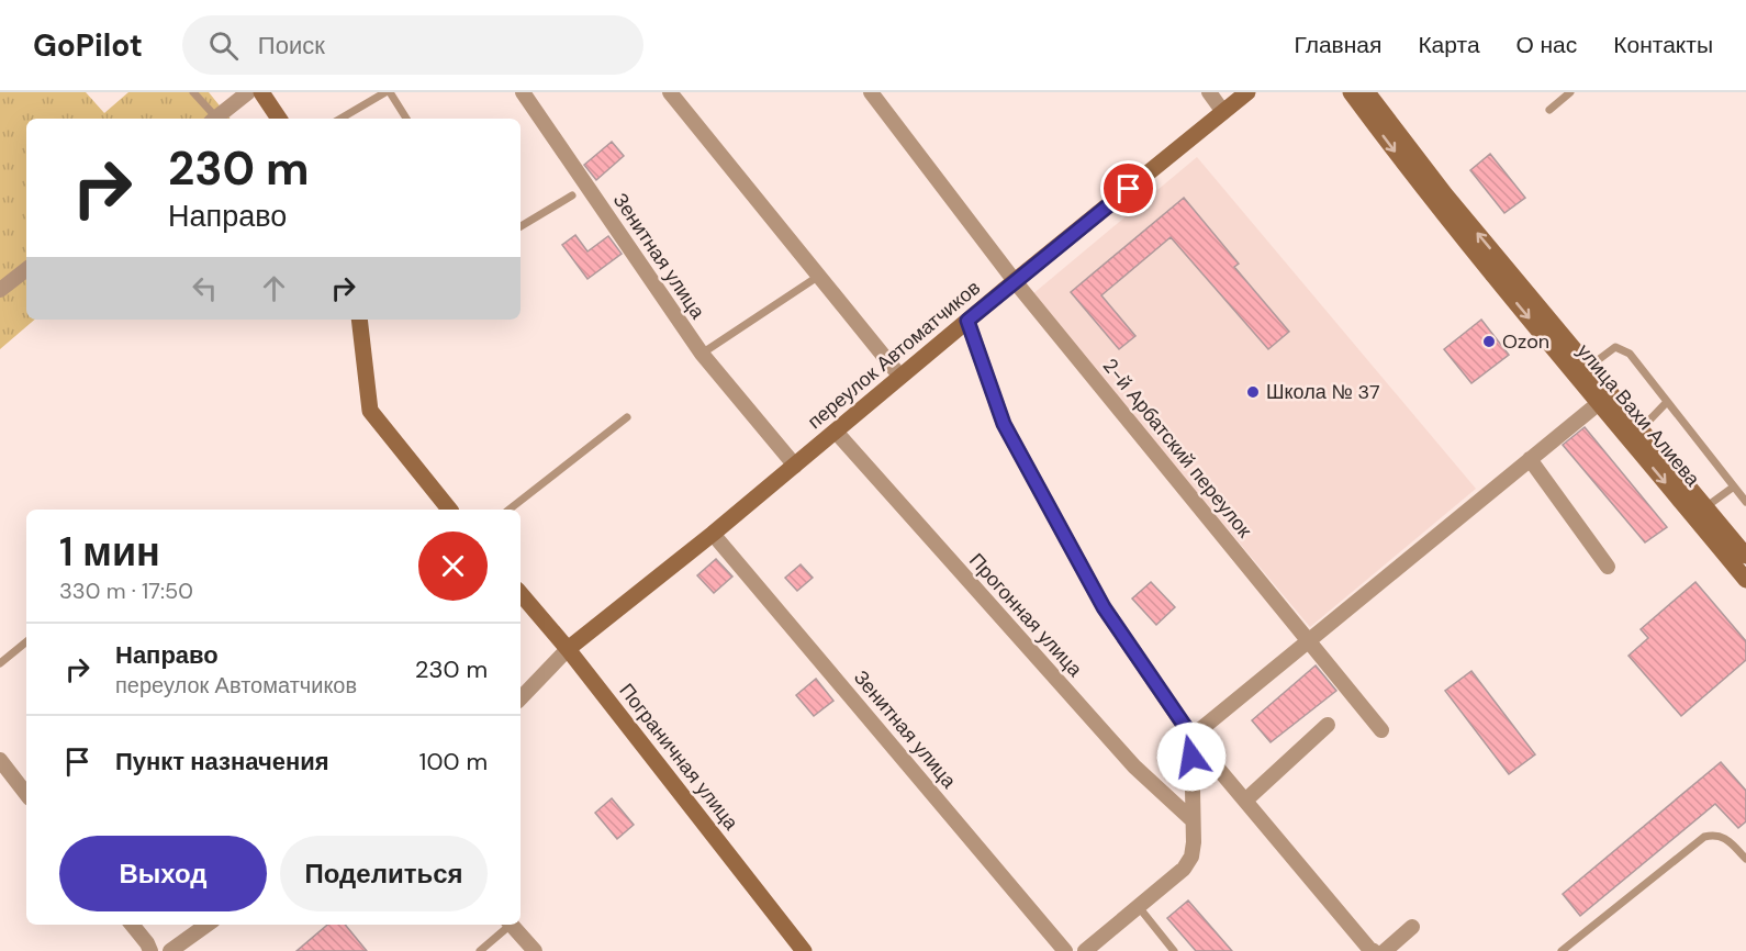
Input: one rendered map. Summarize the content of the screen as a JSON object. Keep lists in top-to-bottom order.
{
  "streets": {
    "street": [
      "Зенитная улица",
      "переулок Автоматчиков",
      "улица Вахи Алиева",
      "2-й Арбатский переулок",
      "Прогонная улица",
      "Пограничная улица"
    ]
  },
  "crossings": [
    ["Зенитная улица", "переулок Автоматчиков"],
    ["переулок Автоматчиков", "2-й Арбатский переулок"],
    ["переулок Автоматчиков", "Прогонная улица"],
    ["переулок Автоматчиков", "Пограничная улица"]
  ],
  "places": ["Ozon", "Школа № 37"],
  "page": {
    "header": "GoPilot",
    "search": "Поиск",
    "nav": [
      "Главная",
      "Карта",
      "О нас",
      "Контакты"
    ],
    "turn": ["230 m", "Направо"],
    "heading": ["1 мин", "330 m · 17:50"],
    "list": [
      {
        "name": "Направо",
        "note": "переулок Автоматчиков",
        "value": "230 m"
      },
      {
        "name": "Пункт назначения",
        "value": "100 m"
      }
    ],
    "buttons": ["Выход", "Поделиться"]
  }
}
